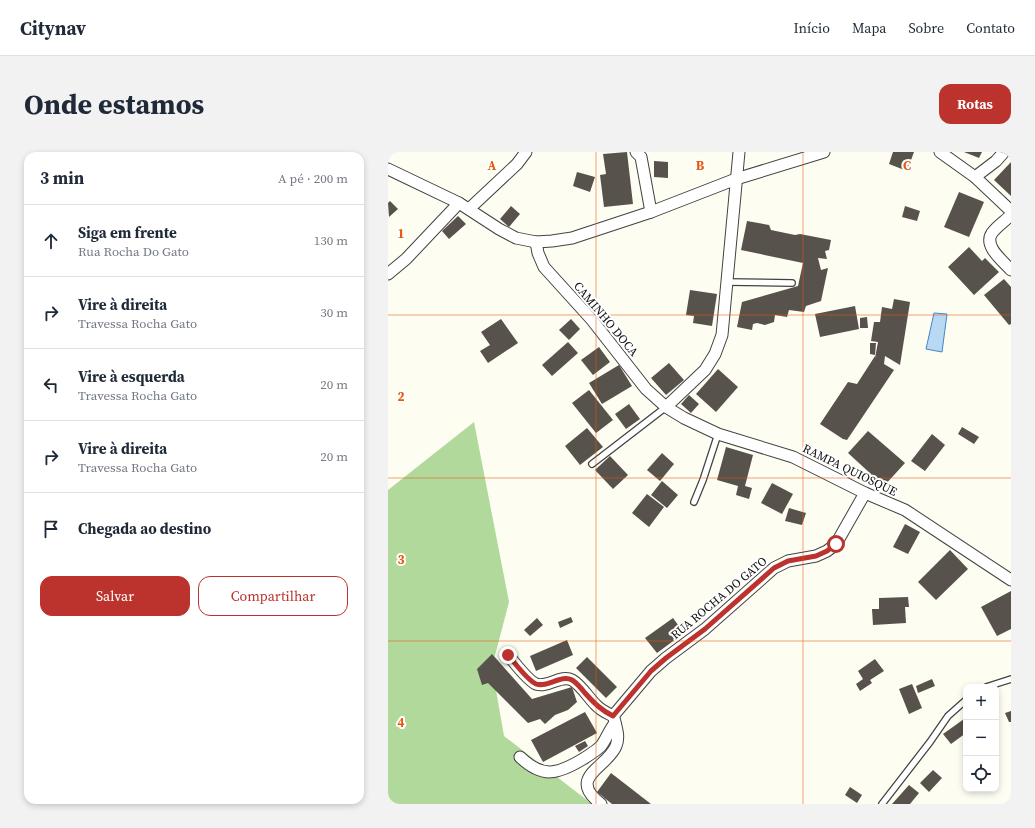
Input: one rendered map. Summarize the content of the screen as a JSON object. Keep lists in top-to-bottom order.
{
  "streets": {
    "street": ["CAMINHO DOCA", "RAMPA QUIOSQUE", "RUA ROCHA DO GATO"]
  },
  "crossings": [
    ["CAMINHO DOCA", "RAMPA QUIOSQUE"],
    ["RAMPA QUIOSQUE", "RUA ROCHA DO GATO"]
  ],
  "page": {
    "header": "Citynav",
    "nav": [
      "Início",
      "Mapa",
      "Sobre",
      "Contato"
    ],
    "buttons": [
      "Rotas",
      ["Salvar", "Compartilhar"]
    ],
    "title": "Onde estamos",
    "heading": ["3 min", "A pé · 200 m"],
    "list": [
      ["Siga em frente", "Rua Rocha Do Gato", "130 m"],
      ["Vire à direita", "Travessa Rocha Gato", "30 m"],
      ["Vire à esquerda", "Travessa Rocha Gato", "20 m"],
      ["Vire à direita", "Travessa Rocha Gato", "20 m"],
      "Chegada ao destino"
    ],
    "map_buttons": ["+", "−"]
  },
  "grid": {
    "columns": ["A", "B", "C"],
    "rows": [
      "1",
      "2",
      "3",
      "4"
    ]
  }
}
